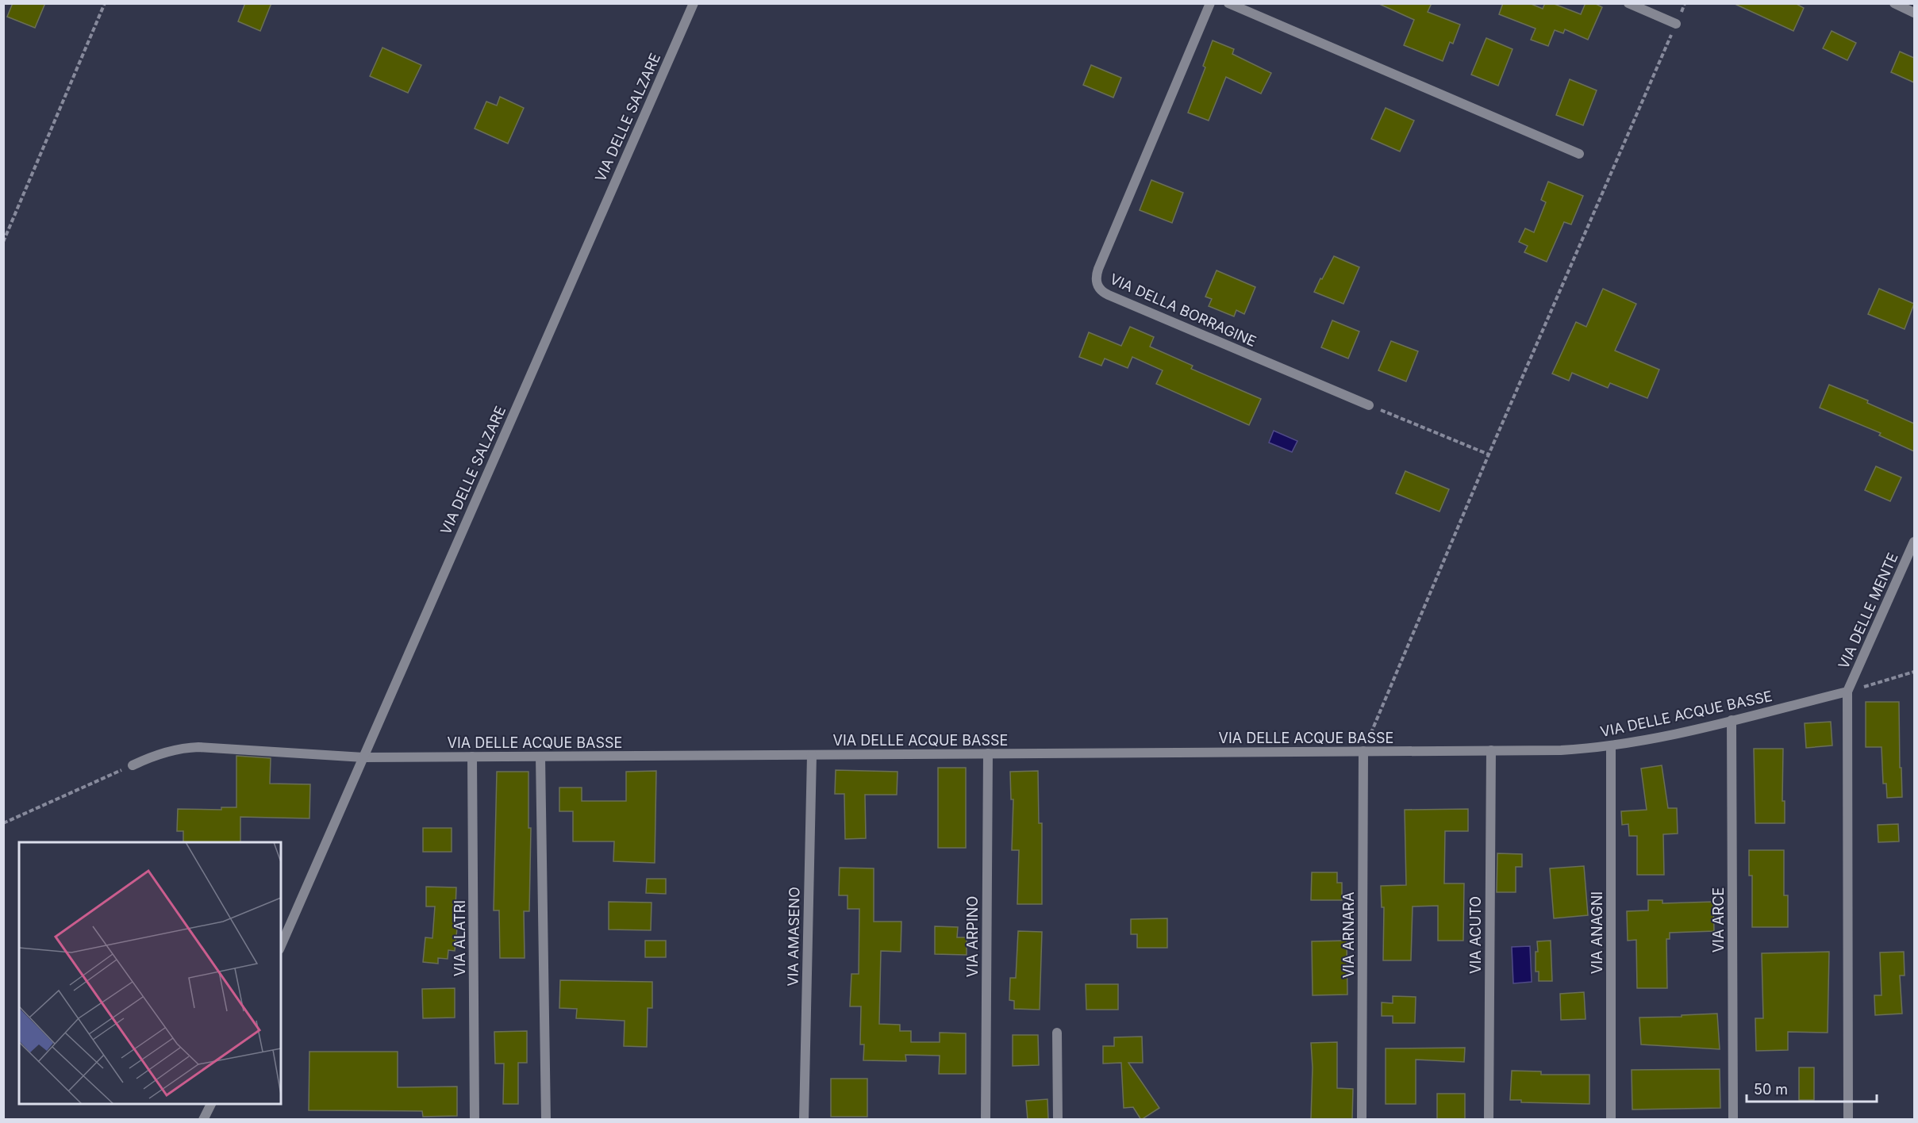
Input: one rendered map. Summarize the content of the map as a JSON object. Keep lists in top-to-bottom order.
{
  "streets": {
    "street": [
      "VIA DELLE SALZARE",
      "VIA DELLA BORRAGINE",
      "VIA DELLE MENTE",
      "VIA DELLE ACQUE BASSE",
      "VIA ARCE",
      "VIA ANAGNI",
      "VIA ARNARA",
      "VIA ACUTO",
      "VIA AMASENO",
      "VIA ARPINO",
      "VIA ALATRI"
    ]
  },
  "crossings": [
    ["VIA DELLE SALZARE", "VIA DELLE ACQUE BASSE"],
    ["VIA DELLE MENTE", "VIA DELLE ACQUE BASSE"],
    ["VIA DELLE ACQUE BASSE", "VIA ARCE"],
    ["VIA DELLE ACQUE BASSE", "VIA ANAGNI"],
    ["VIA DELLE ACQUE BASSE", "VIA ARNARA"],
    ["VIA DELLE ACQUE BASSE", "VIA ACUTO"],
    ["VIA DELLE ACQUE BASSE", "VIA AMASENO"],
    ["VIA DELLE ACQUE BASSE", "VIA ARPINO"],
    ["VIA DELLE ACQUE BASSE", "VIA ALATRI"]
  ],
  "scale_bar": "50 m"
}
